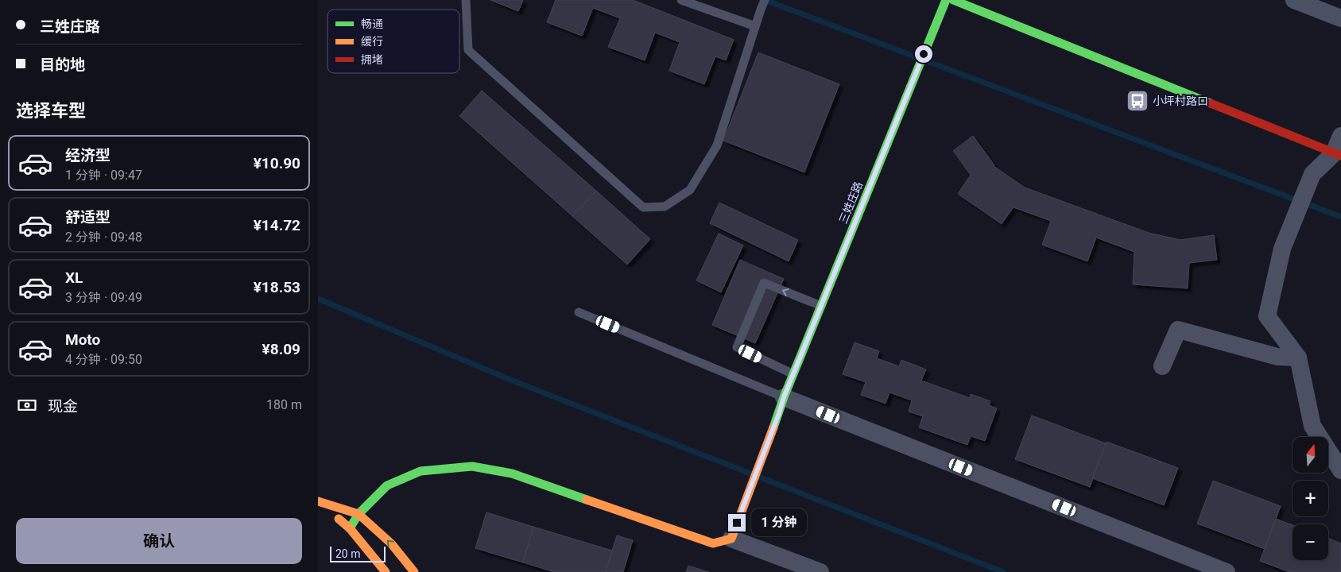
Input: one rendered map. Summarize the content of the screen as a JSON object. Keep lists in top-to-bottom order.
{
  "streets": {
    "street": ["三姓庄路"]
  },
  "places": {
    "bus stop": ["小坪村路口"]
  },
  "legend": ["畅通", "缓行", "拥堵"],
  "scale_bar": "20 m",
  "north": "top",
  "page": {
    "banner": ["三姓庄路", "目的地"],
    "heading": "选择车型",
    "list": [
      {
        "name": "经济型",
        "note": "1 分钟 · 09:47",
        "value": "¥10.90"
      },
      {
        "name": "舒适型",
        "note": "2 分钟 · 09:48",
        "value": "¥14.72"
      },
      {
        "name": "XL",
        "note": "3 分钟 · 09:49",
        "value": "¥18.53"
      },
      {
        "name": "Moto",
        "note": "4 分钟 · 09:50",
        "value": "¥8.09"
      }
    ],
    "pay": ["现金", "180 m"],
    "map_buttons": ["+", "−"],
    "bubble": "1 分钟",
    "buttons": "确认",
    "scale": "20 m"
  }
}
